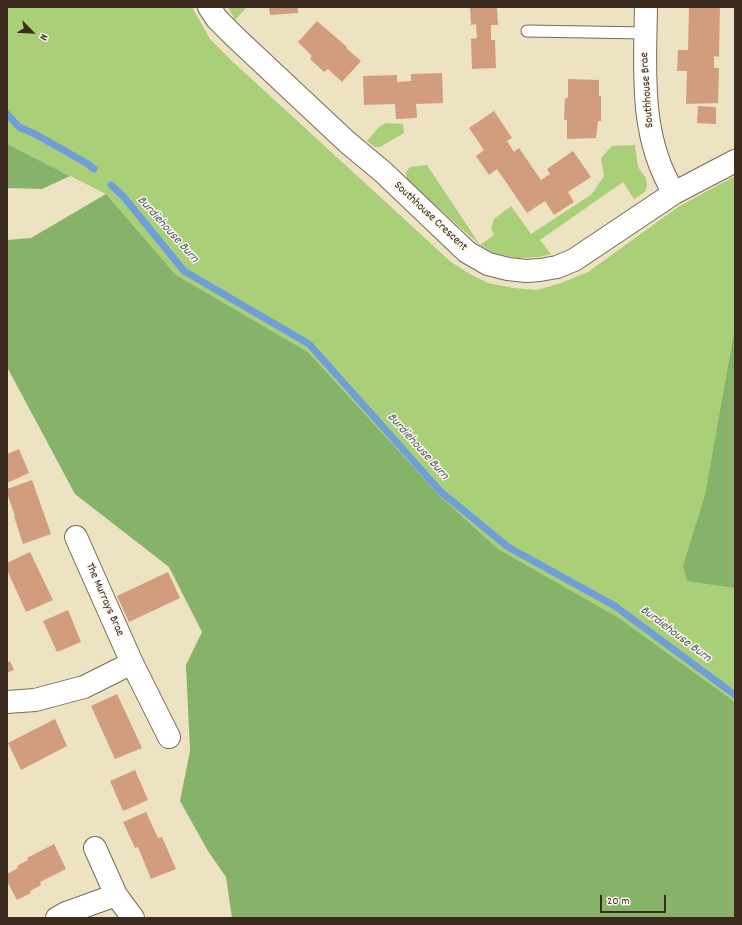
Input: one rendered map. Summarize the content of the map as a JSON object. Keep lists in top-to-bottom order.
{
  "streets": {
    "street": ["Southhouse Brae", "Southhouse Crescent", "The Murrays Brae"]
  },
  "crossings": [
    ["Southhouse Brae", "Southhouse Crescent"]
  ],
  "water": ["Burdiehouse Burn"],
  "scale_bar": "20 m",
  "north": "bottom right"
}
